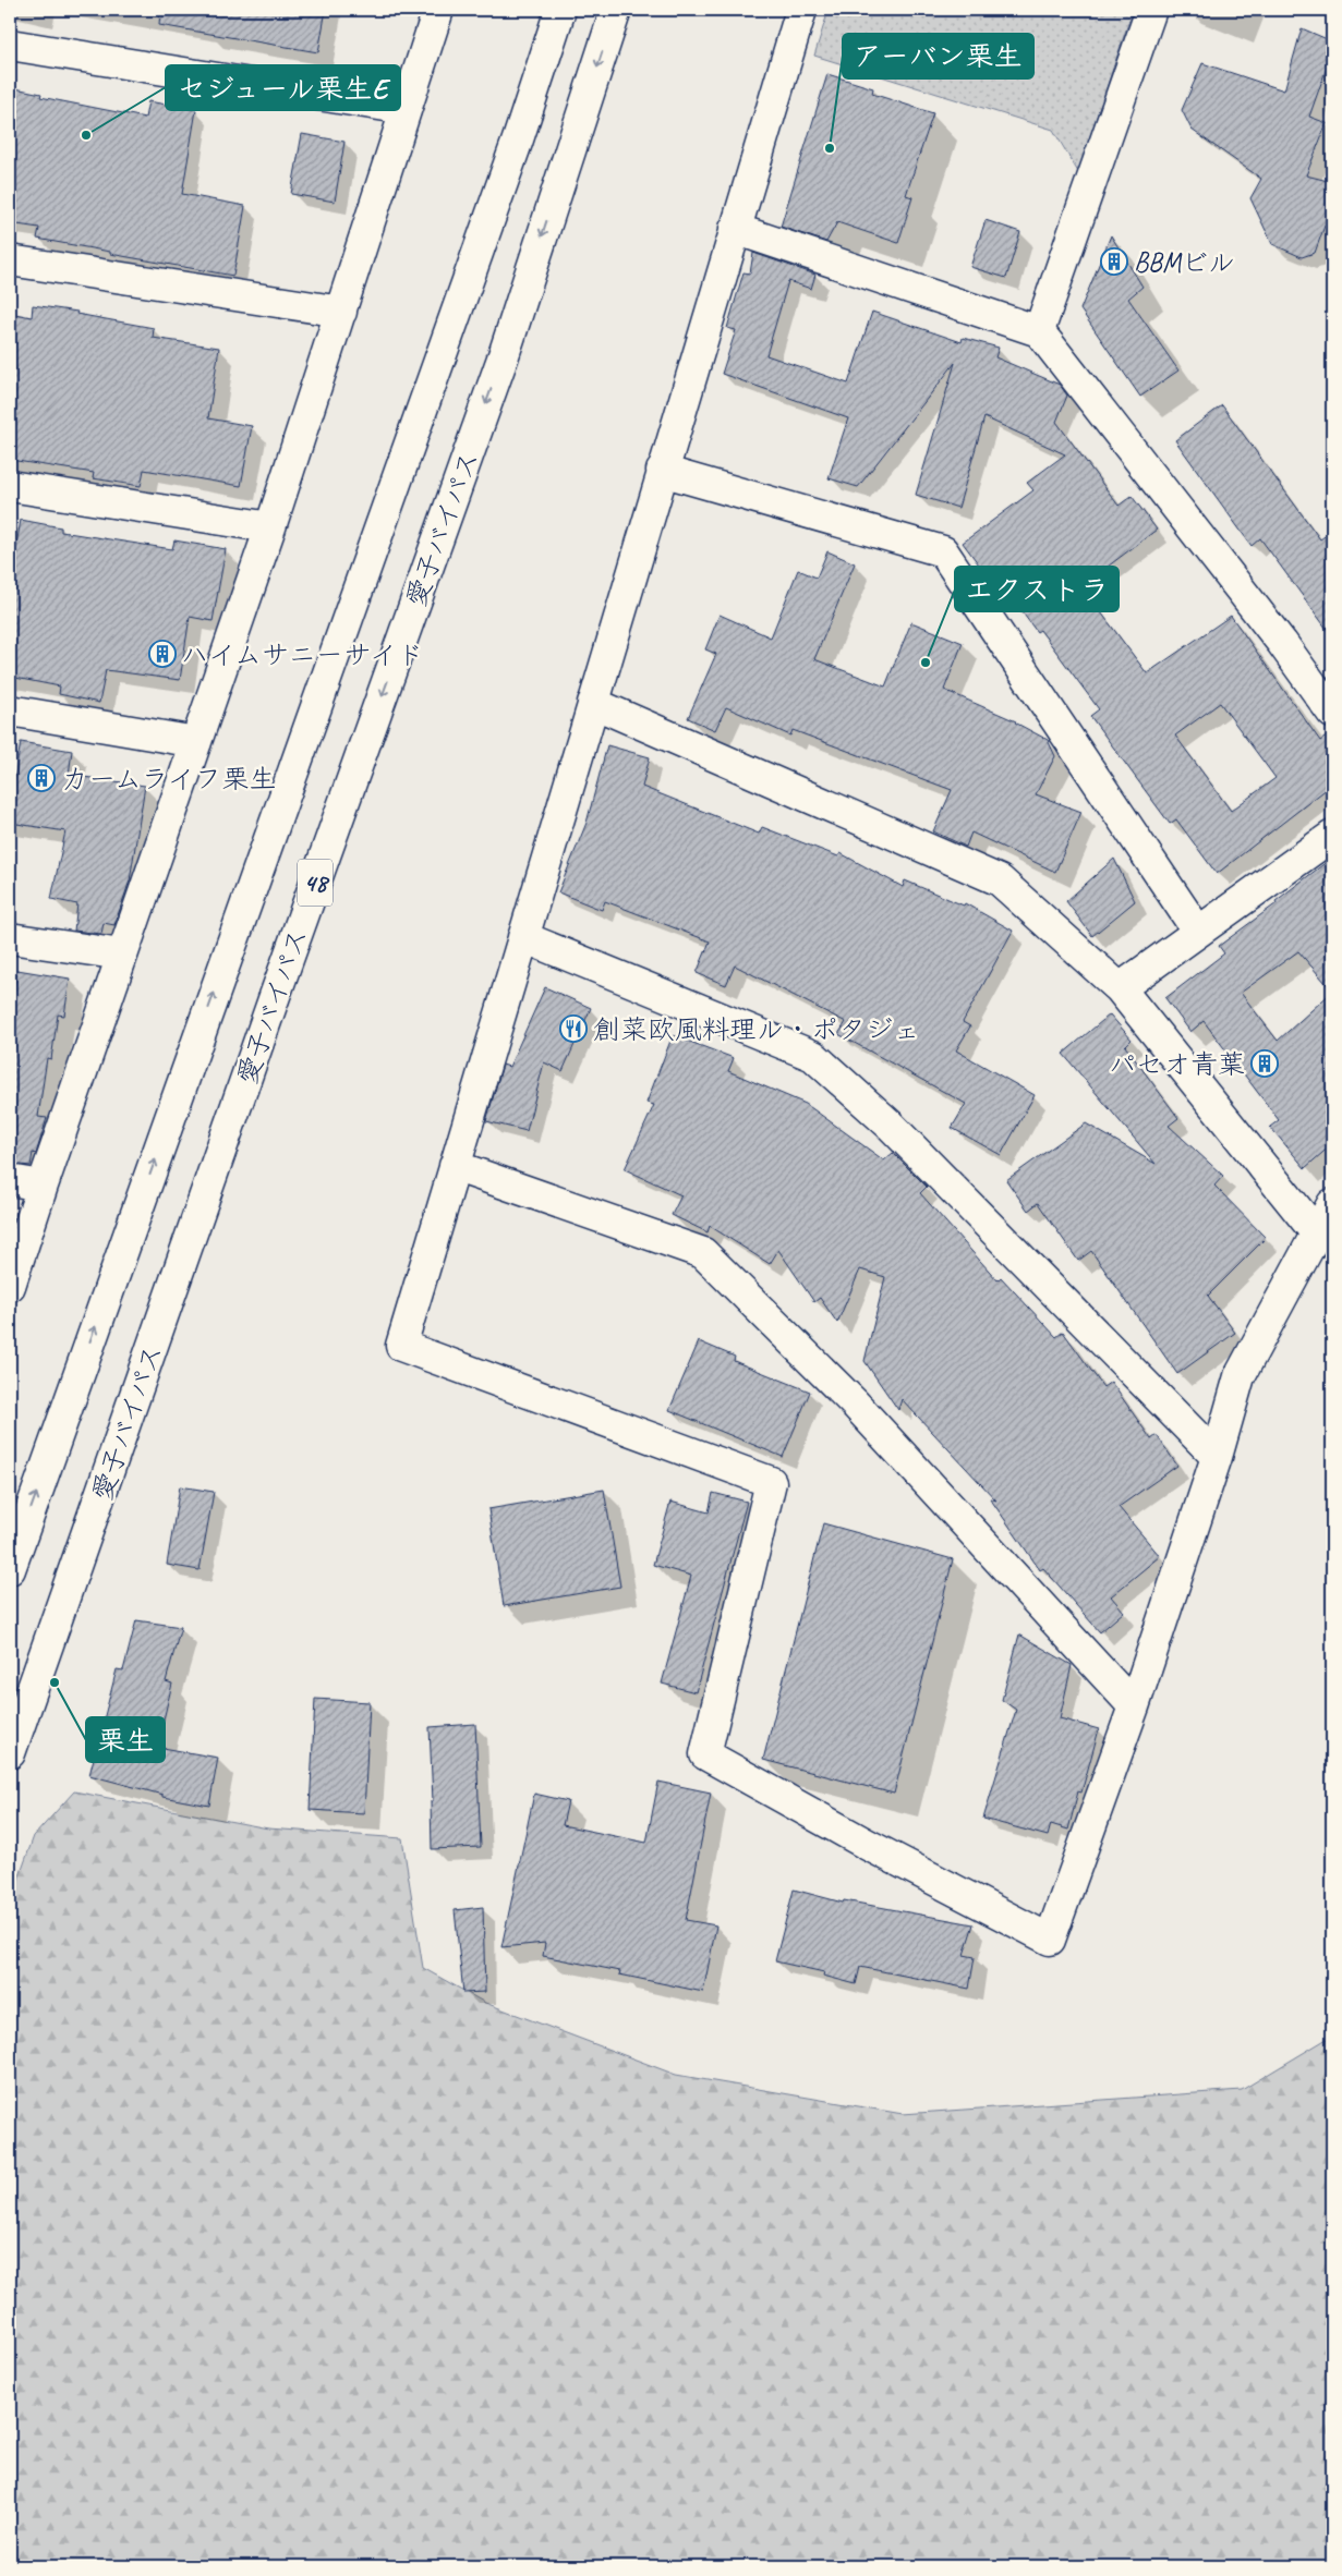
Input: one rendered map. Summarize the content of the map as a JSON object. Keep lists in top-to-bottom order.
{
  "streets": {
    "main road": ["愛子バイパス", "48"]
  },
  "places": {
    "other": [
      "セジュール栗生E",
      "アーバン栗生",
      "エクストラ",
      "栗生"
    ],
    "building": [
      "BBMビル",
      "ハイムサニーサイド",
      "カームライフ栗生",
      "パセオ青葉"
    ],
    "restaurant": ["創菜欧風料理ル・ポタジェ"]
  }
}
